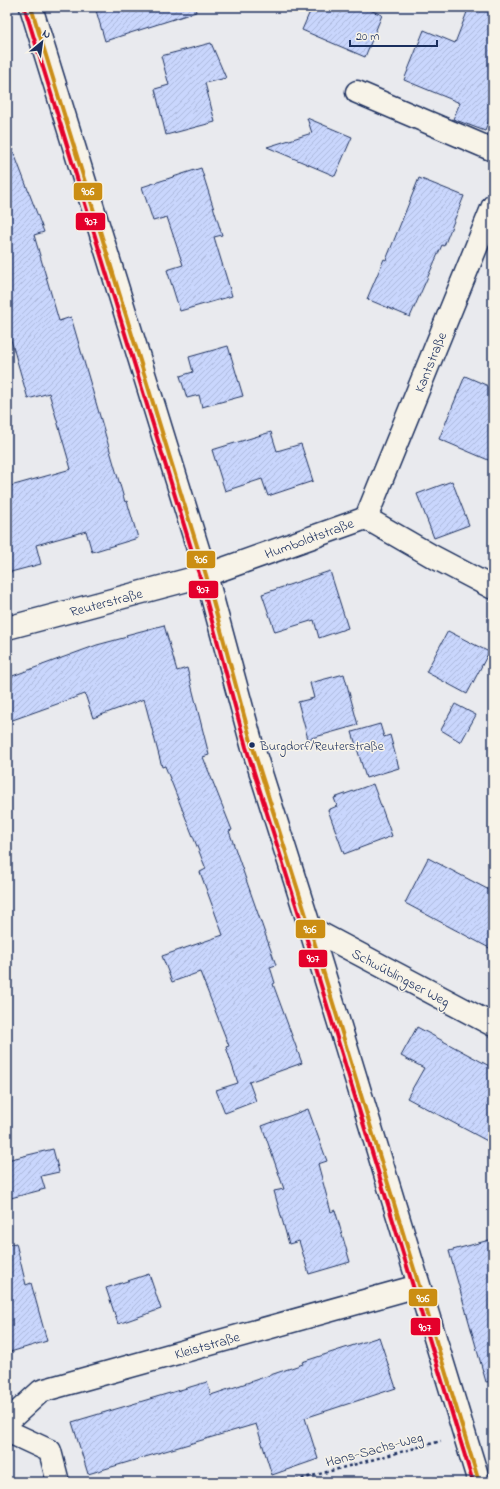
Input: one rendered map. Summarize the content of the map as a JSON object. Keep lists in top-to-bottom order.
{
  "streets": {
    "street": [
      "Kantstraße",
      "Humboldtstraße",
      "Reuterstraße",
      "Schwüblingser Weg",
      "Kleiststraße"
    ],
    "path": ["Hans-Sachs-Weg"]
  },
  "crossings": [
    ["Kantstraße", "Humboldtstraße"],
    ["Humboldtstraße", "Reuterstraße"]
  ],
  "places": ["Burgdorf/Reuterstraße"],
  "lines": ["transit line 906", "transit line 907"],
  "scale_bar": "20 m",
  "north": "top right"
}
